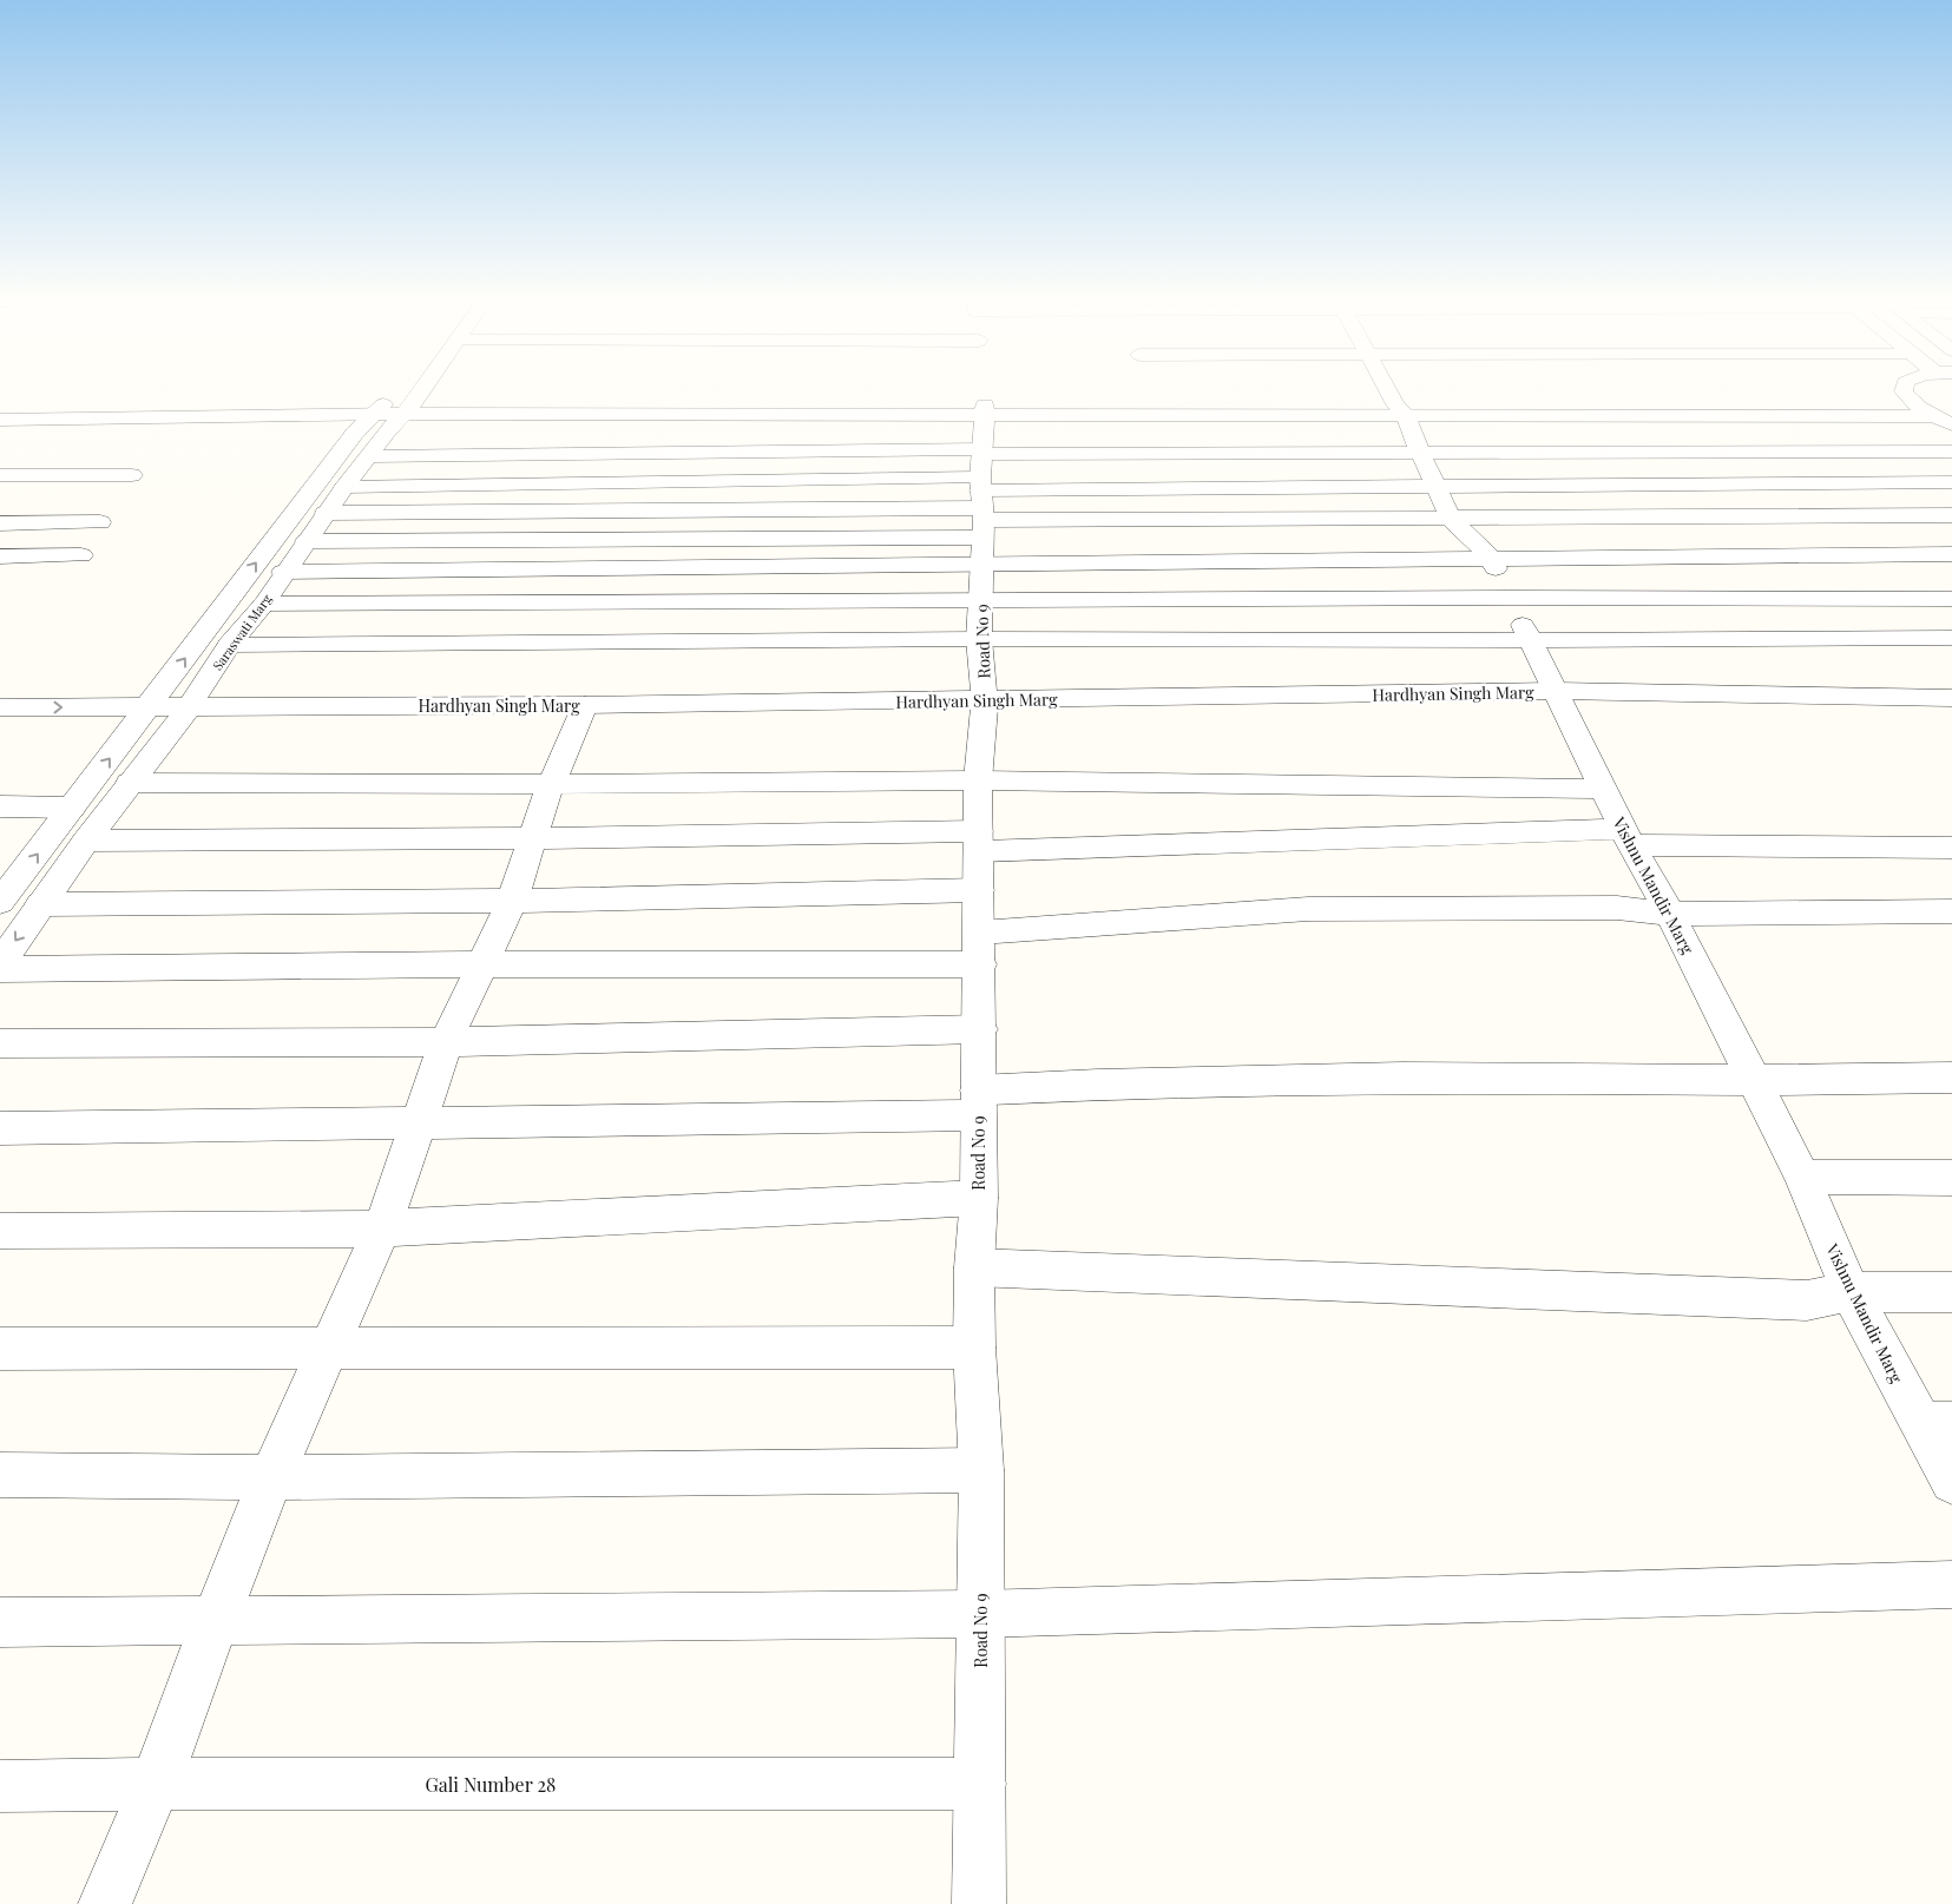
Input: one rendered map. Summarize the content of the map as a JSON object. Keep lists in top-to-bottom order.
{
  "streets": {
    "street": [
      "Saraswati Marg",
      "Road No 9",
      "Hardhyan Singh Marg",
      "Vishnu Mandir Marg",
      "Gali Number 28"
    ]
  },
  "crossings": [
    ["Saraswati Marg", "Hardhyan Singh Marg"],
    ["Road No 9", "Hardhyan Singh Marg"],
    ["Road No 9", "Gali Number 28"],
    ["Hardhyan Singh Marg", "Vishnu Mandir Marg"]
  ]
}
